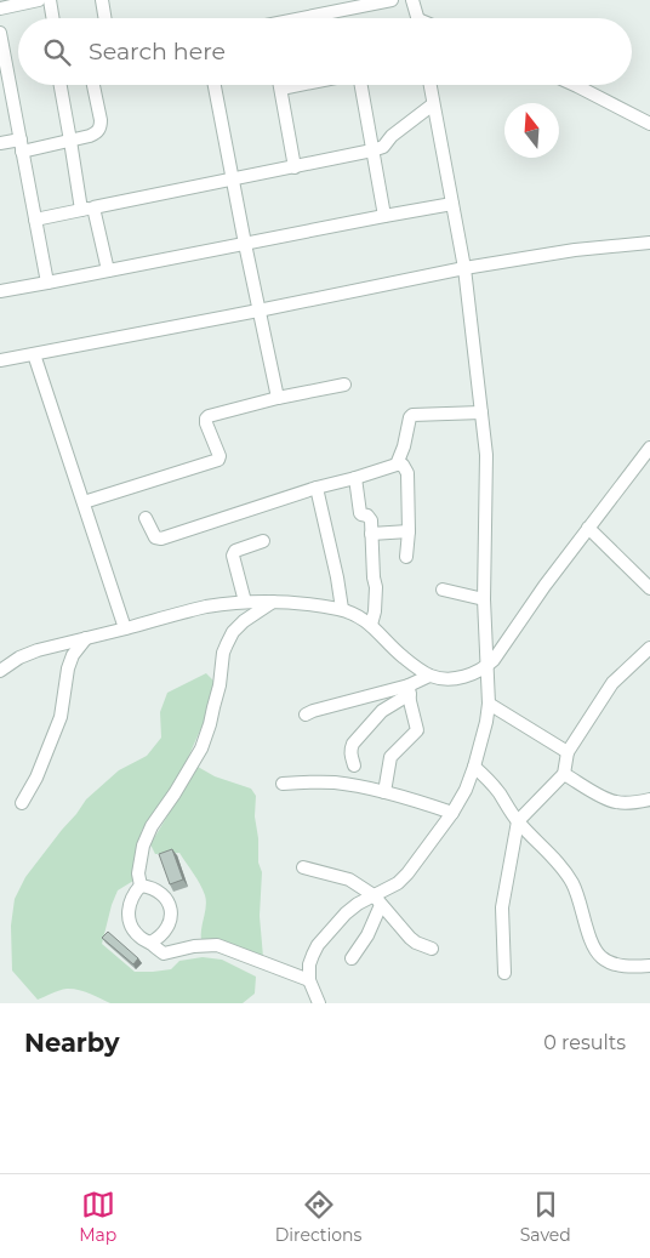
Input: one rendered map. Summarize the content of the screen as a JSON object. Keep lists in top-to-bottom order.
{
  "north": "top",
  "page": {
    "search": "Search here",
    "heading": ["Nearby", "0 results"],
    "nav": ["Map", "Directions", "Saved"]
  }
}
